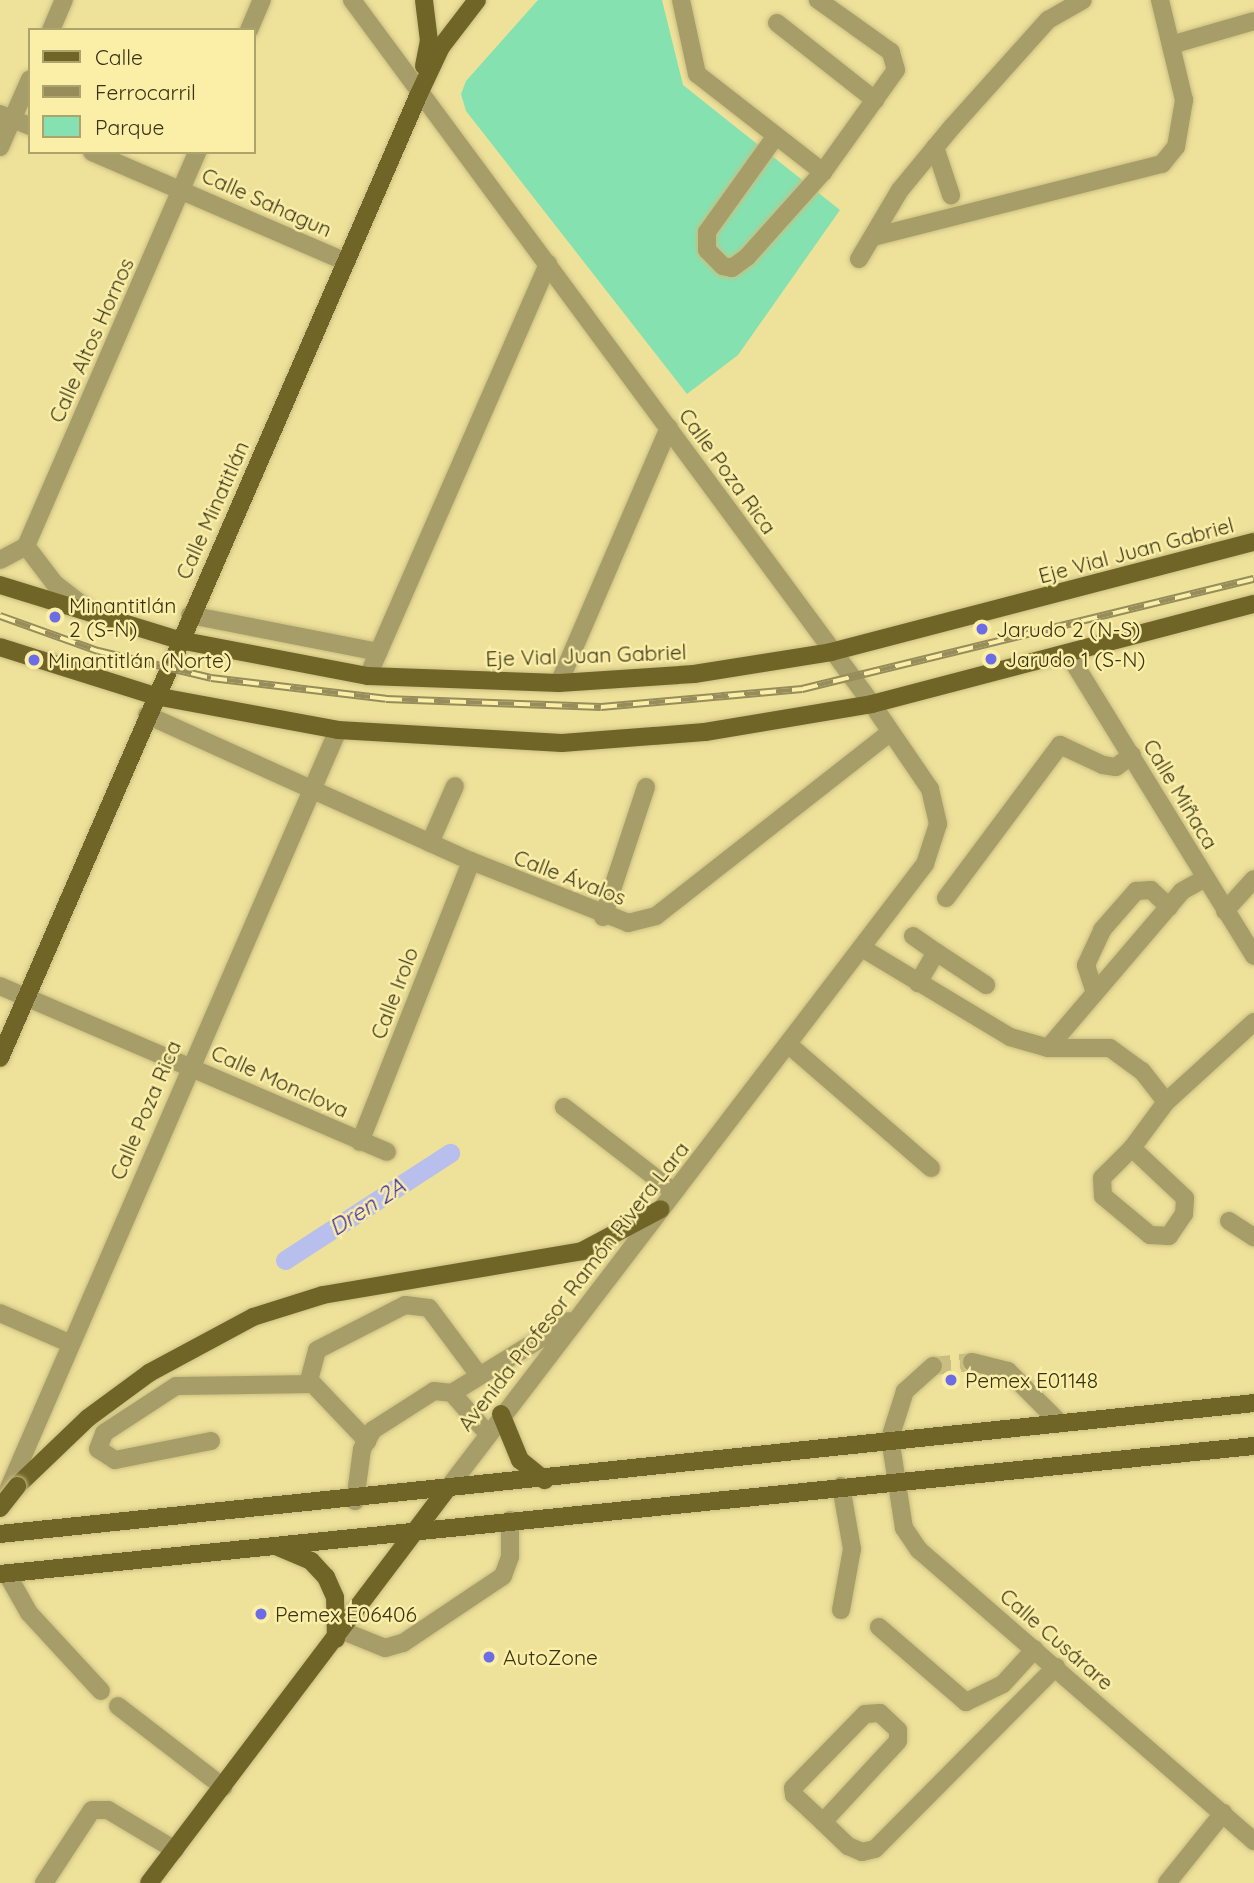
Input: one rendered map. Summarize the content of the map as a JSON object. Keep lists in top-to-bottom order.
{
  "streets": {
    "main road": ["Calle Minatitlán", "Eje Vial Juan Gabriel", "Avenida Profesor Ramón Rivera Lara"],
    "street": [
      "Calle Sahagun",
      "Calle Altos Hornos",
      "Calle Poza Rica",
      "Calle Miñaca",
      "Calle Ávalos",
      "Calle Irolo",
      "Calle Monclova",
      "Calle Cusárare"
    ]
  },
  "crossings": [
    ["Calle Sahagun", "Calle Altos Hornos"],
    ["Calle Sahagun", "Calle Minatitlán"],
    ["Calle Poza Rica", "Calle Minatitlán"],
    ["Calle Poza Rica", "Eje Vial Juan Gabriel"],
    ["Calle Poza Rica", "Calle Ávalos"],
    ["Calle Poza Rica", "Calle Monclova"],
    ["Calle Poza Rica", "Avenida Profesor Ramón Rivera Lara"],
    ["Calle Minatitlán", "Eje Vial Juan Gabriel"],
    ["Calle Minatitlán", "Calle Ávalos"],
    ["Calle Minatitlán", "Calle Monclova"],
    ["Calle Ávalos", "Calle Irolo"],
    ["Calle Ávalos", "Avenida Profesor Ramón Rivera Lara"],
    ["Calle Irolo", "Calle Monclova"]
  ],
  "water": ["Dren 2A"],
  "places": [
    "Minantitlán 2 (S-N)",
    "Jarudo 2 (N-S)",
    "Jarudo 1 (S-N)",
    "Minantitlán (Norte)",
    "Pemex E01148",
    "Pemex E06406",
    "AutoZone"
  ],
  "legend": ["Calle", "Ferrocarril", "Parque"]
}
